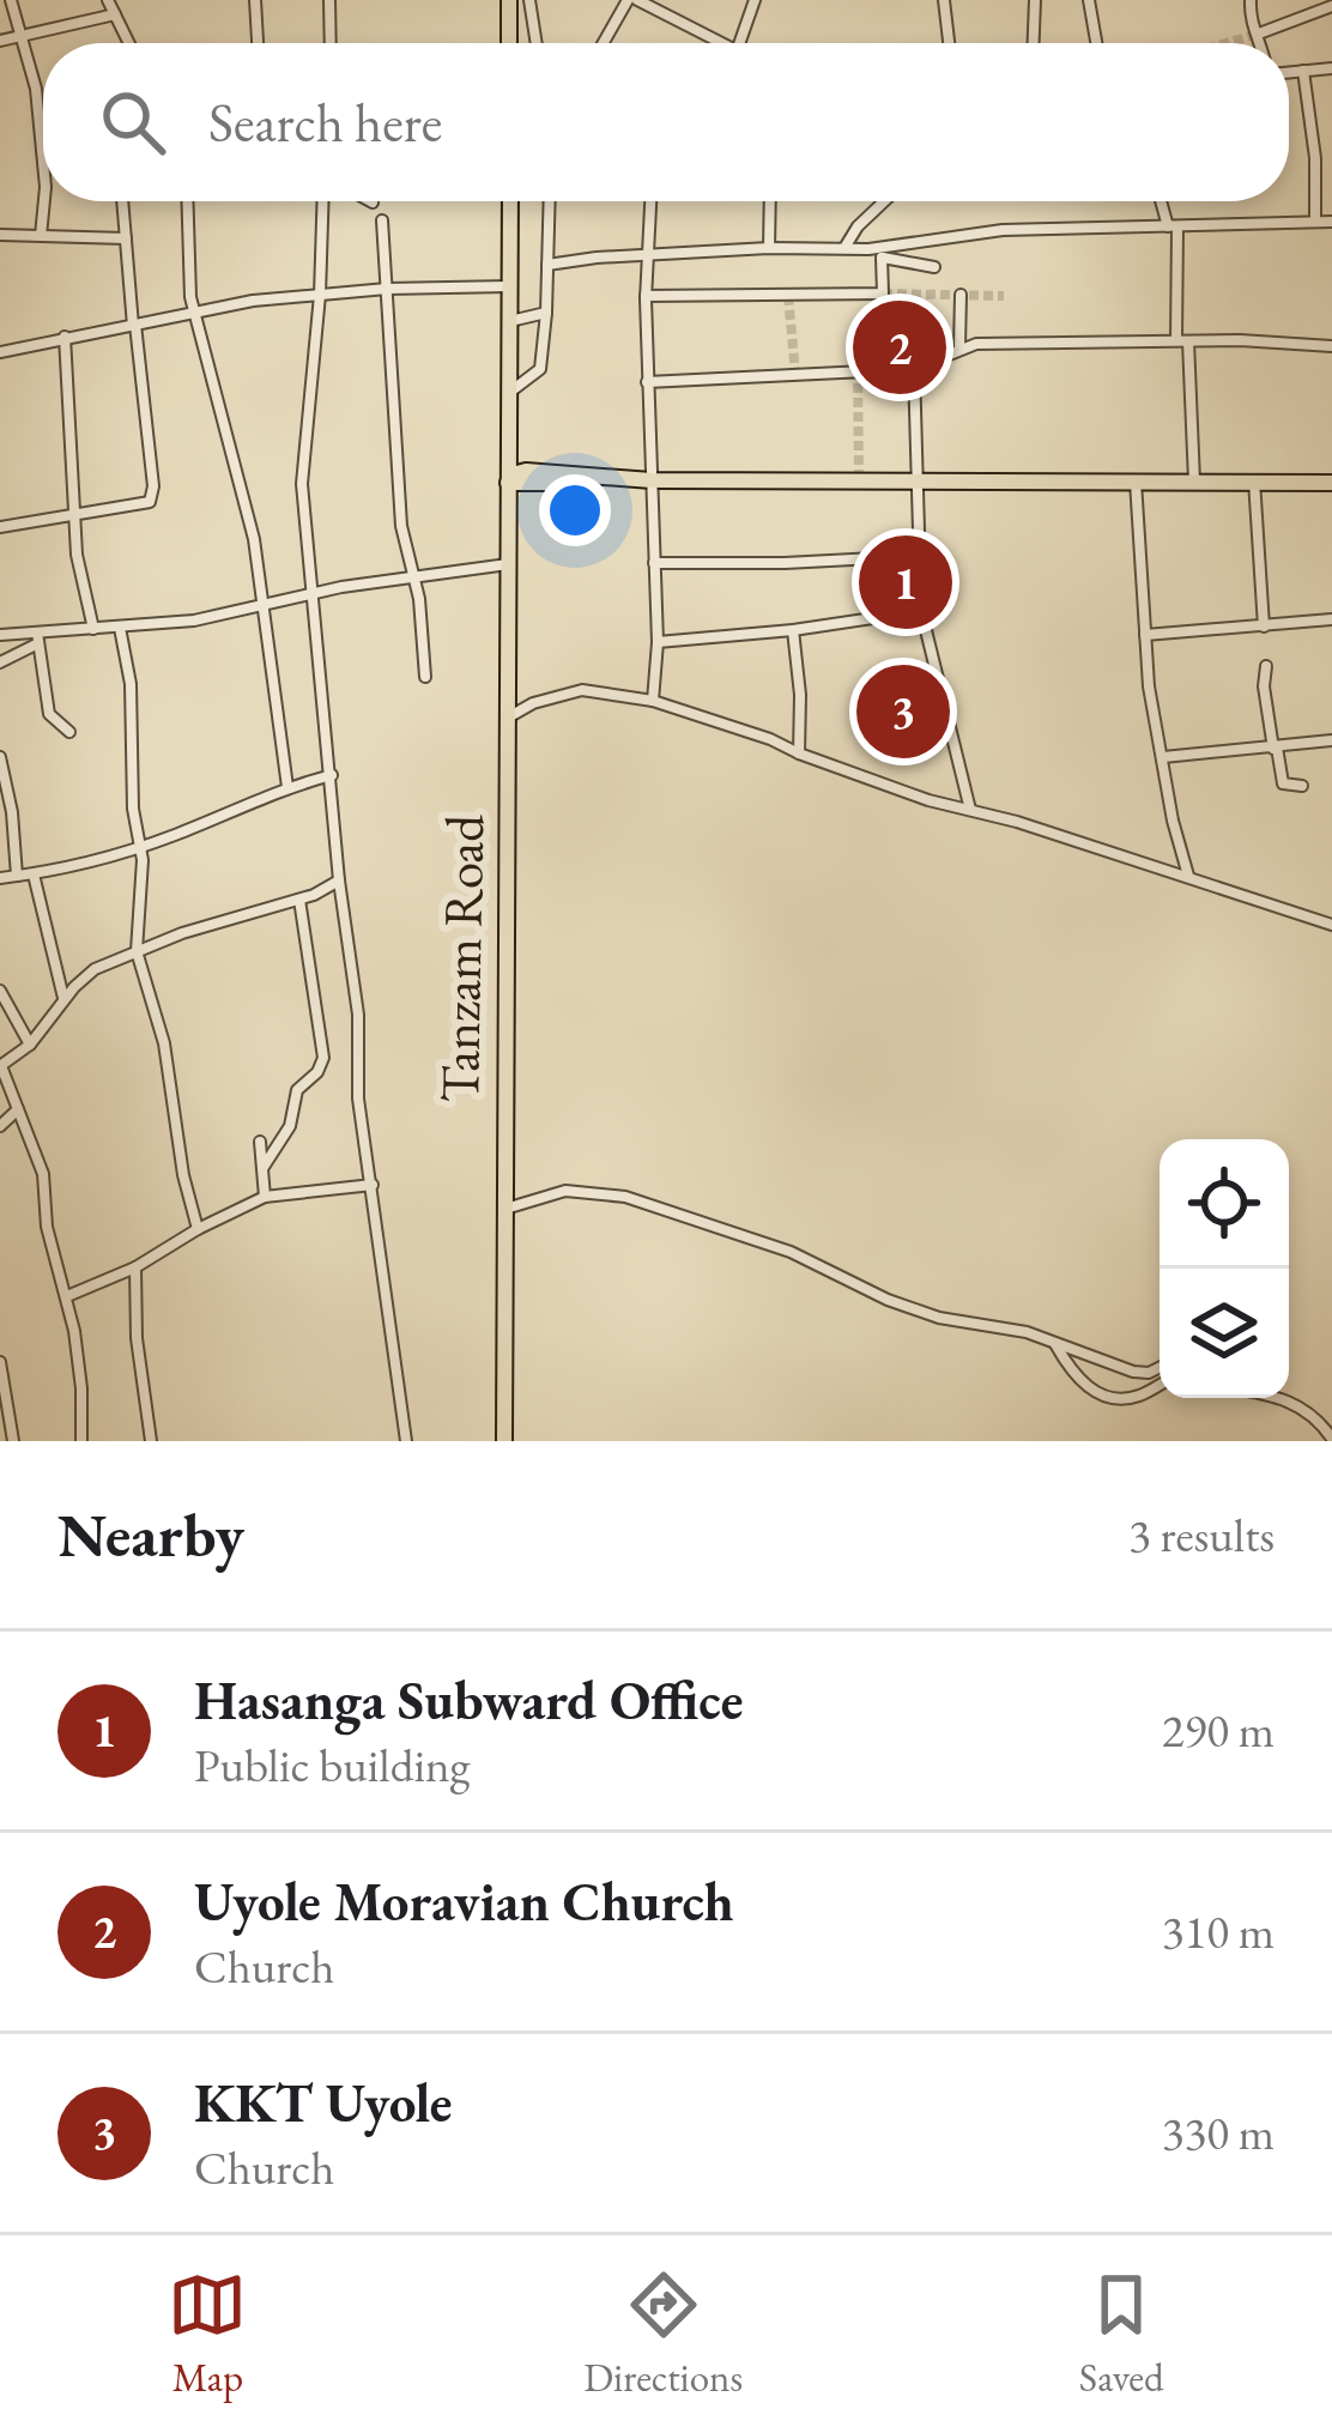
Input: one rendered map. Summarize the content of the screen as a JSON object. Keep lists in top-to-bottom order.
{
  "streets": {
    "highway": ["Tanzam Road"]
  },
  "page": {
    "search": "Search here",
    "pins": ["2", "1", "3"],
    "heading": ["Nearby", "3 results"],
    "list": [
      {
        "mark": "1",
        "name": "Hasanga Subward Office",
        "note": "Public building",
        "value": "290 m"
      },
      {
        "mark": "2",
        "name": "Uyole Moravian Church",
        "note": "Church",
        "value": "310 m"
      },
      {
        "mark": "3",
        "name": "KKT Uyole",
        "note": "Church",
        "value": "330 m"
      }
    ],
    "nav": ["Map", "Directions", "Saved"]
  }
}
